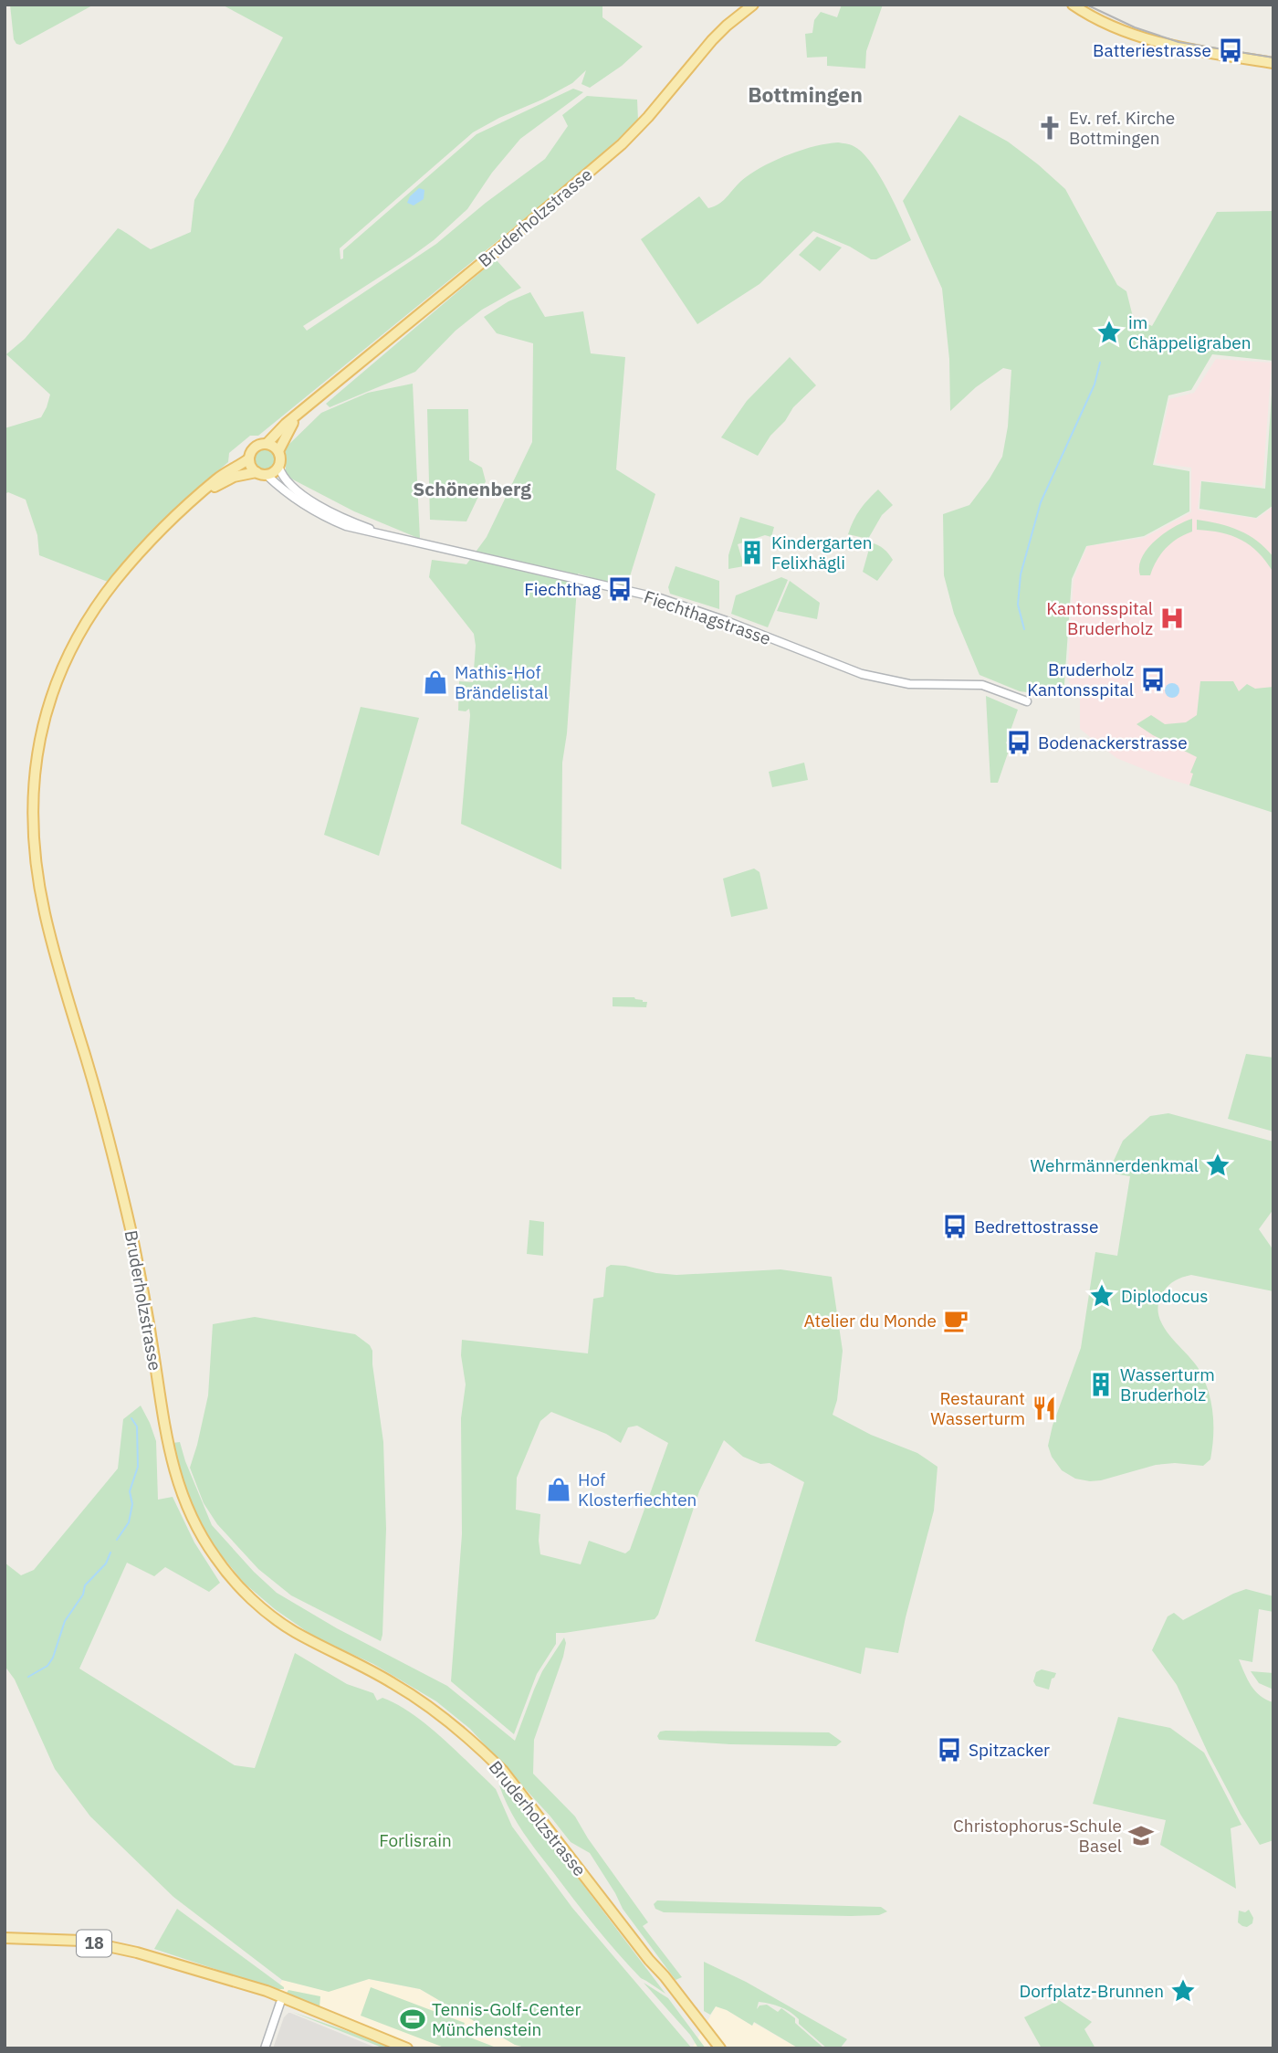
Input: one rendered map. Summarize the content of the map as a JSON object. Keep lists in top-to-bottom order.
{
  "streets": {
    "main road": ["Bruderholzstrasse", "18"],
    "street": ["Fiechthagstrasse"]
  },
  "crossings": [
    ["Bruderholzstrasse", "Fiechthagstrasse"]
  ],
  "districts": ["Bottmingen", "Schönenberg"],
  "parks": ["Forlisrain"],
  "places": {
    "bus stop": [
      "Batteriestrasse",
      "Fiechthag",
      "Bruderholz Kantonsspital",
      "Bodenackerstrasse",
      "Bedrettostrasse",
      "Spitzacker"
    ],
    "church": ["Ev. ref. Kirche Bottmingen"],
    "place": [
      "im Chäppeligraben",
      "Wehrmännerdenkmal",
      "Diplodocus",
      "Dorfplatz-Brunnen"
    ],
    "building": ["Kindergarten Felixhägli", "Wasserturm Bruderholz"],
    "hospital": ["Kantonsspital Bruderholz"],
    "shop": ["Mathis-Hof Brändelistal", "Hof Klosterfiechten"],
    "cafe": ["Atelier du Monde"],
    "restaurant": ["Restaurant Wasserturm"],
    "school or university": ["Christophorus-Schule Basel"],
    "sports": ["Tennis-Golf-Center Münchenstein"]
  }
}
